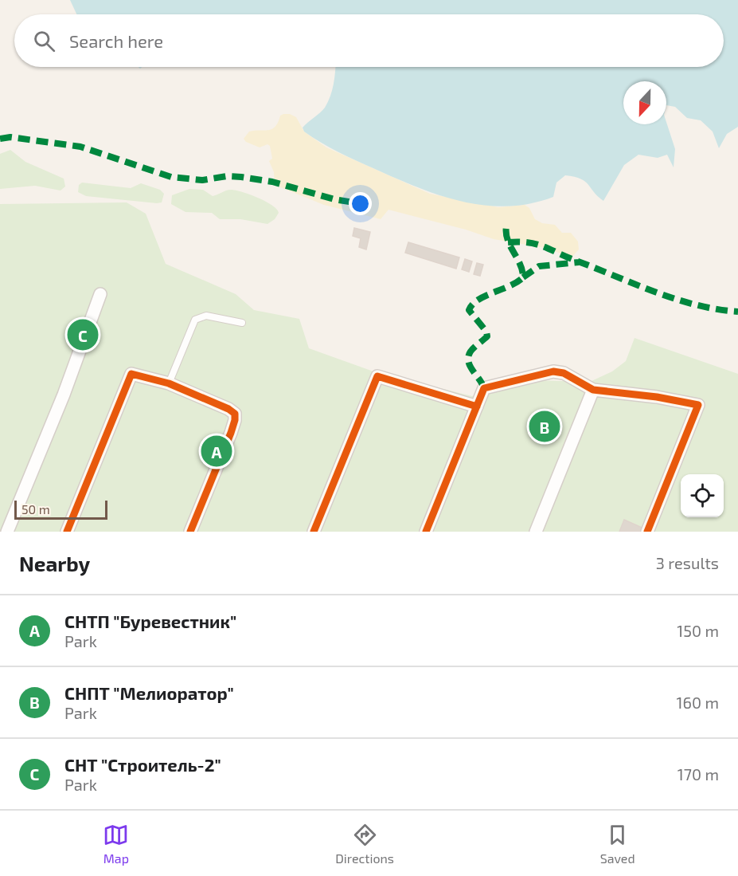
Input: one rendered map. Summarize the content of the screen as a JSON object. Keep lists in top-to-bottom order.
{
  "scale_bar": "50 m",
  "north": "bottom",
  "page": {
    "search": "Search here",
    "pins": ["C", "B", "A"],
    "scale": "50 m",
    "heading": ["Nearby", "3 results"],
    "list": [
      {
        "mark": "A",
        "name": "СНТП \"Буревестник\"",
        "note": "Park",
        "value": "150 m"
      },
      {
        "mark": "B",
        "name": "СНПТ \"Мелиоратор\"",
        "note": "Park",
        "value": "160 m"
      },
      {
        "mark": "C",
        "name": "СНТ \"Строитель-2\"",
        "note": "Park",
        "value": "170 m"
      }
    ],
    "nav": ["Map", "Directions", "Saved"]
  }
}
